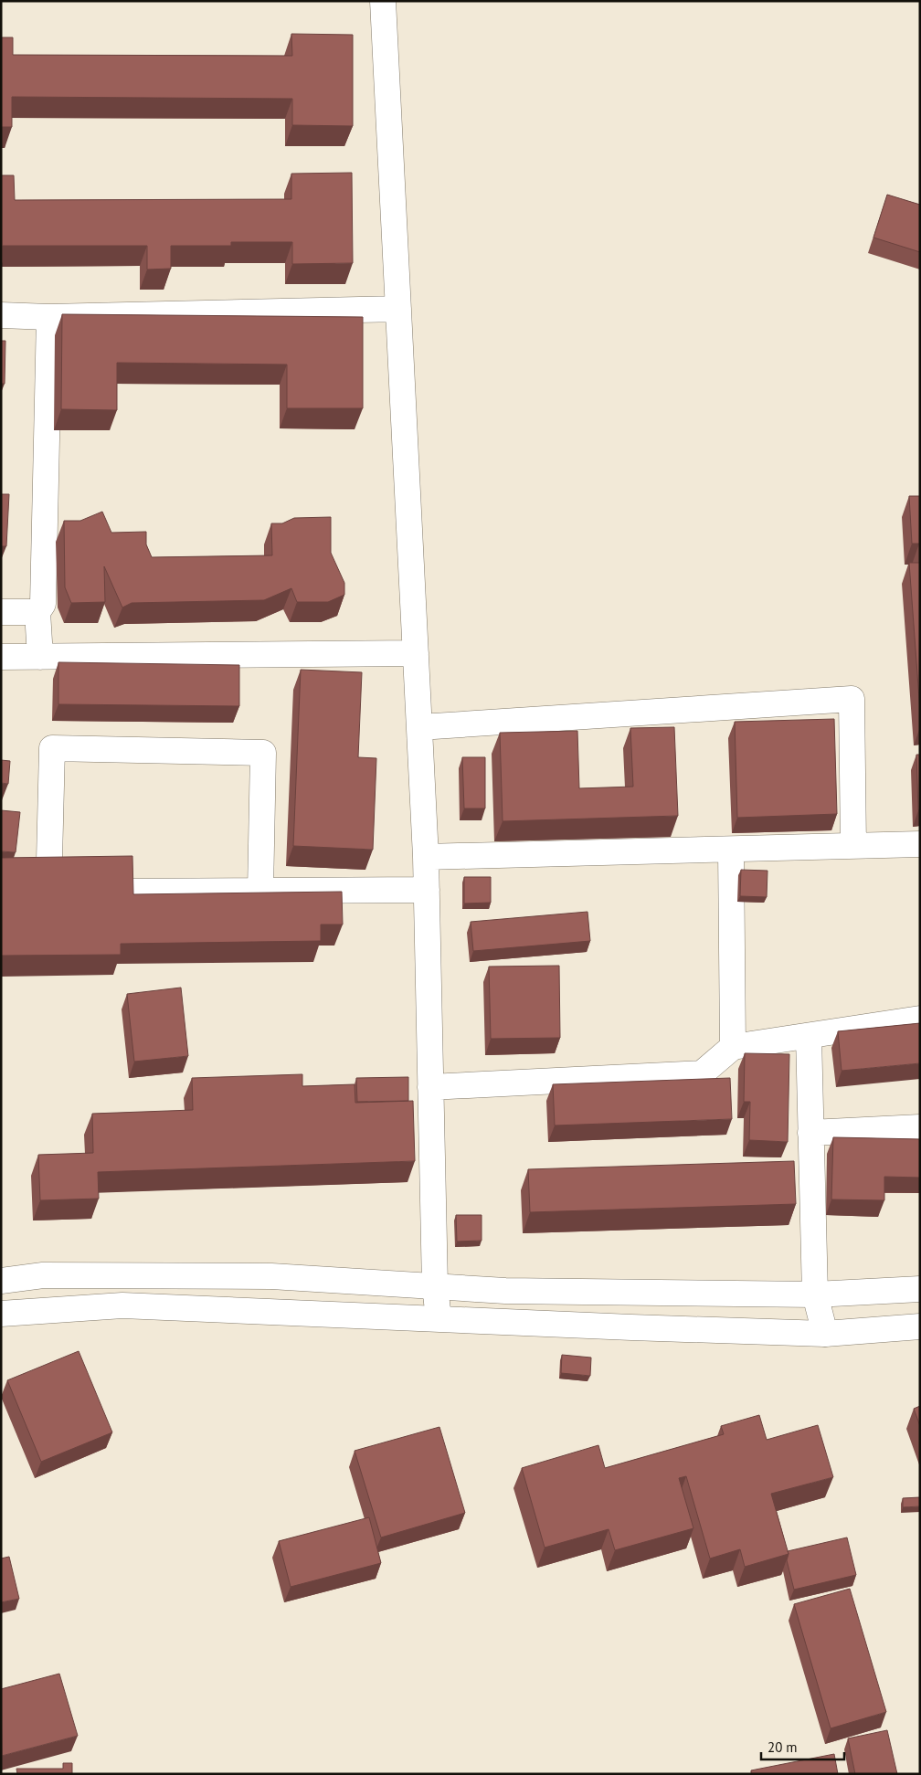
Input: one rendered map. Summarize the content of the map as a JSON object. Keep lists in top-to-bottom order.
{
  "scale_bar": "20 m"
}
